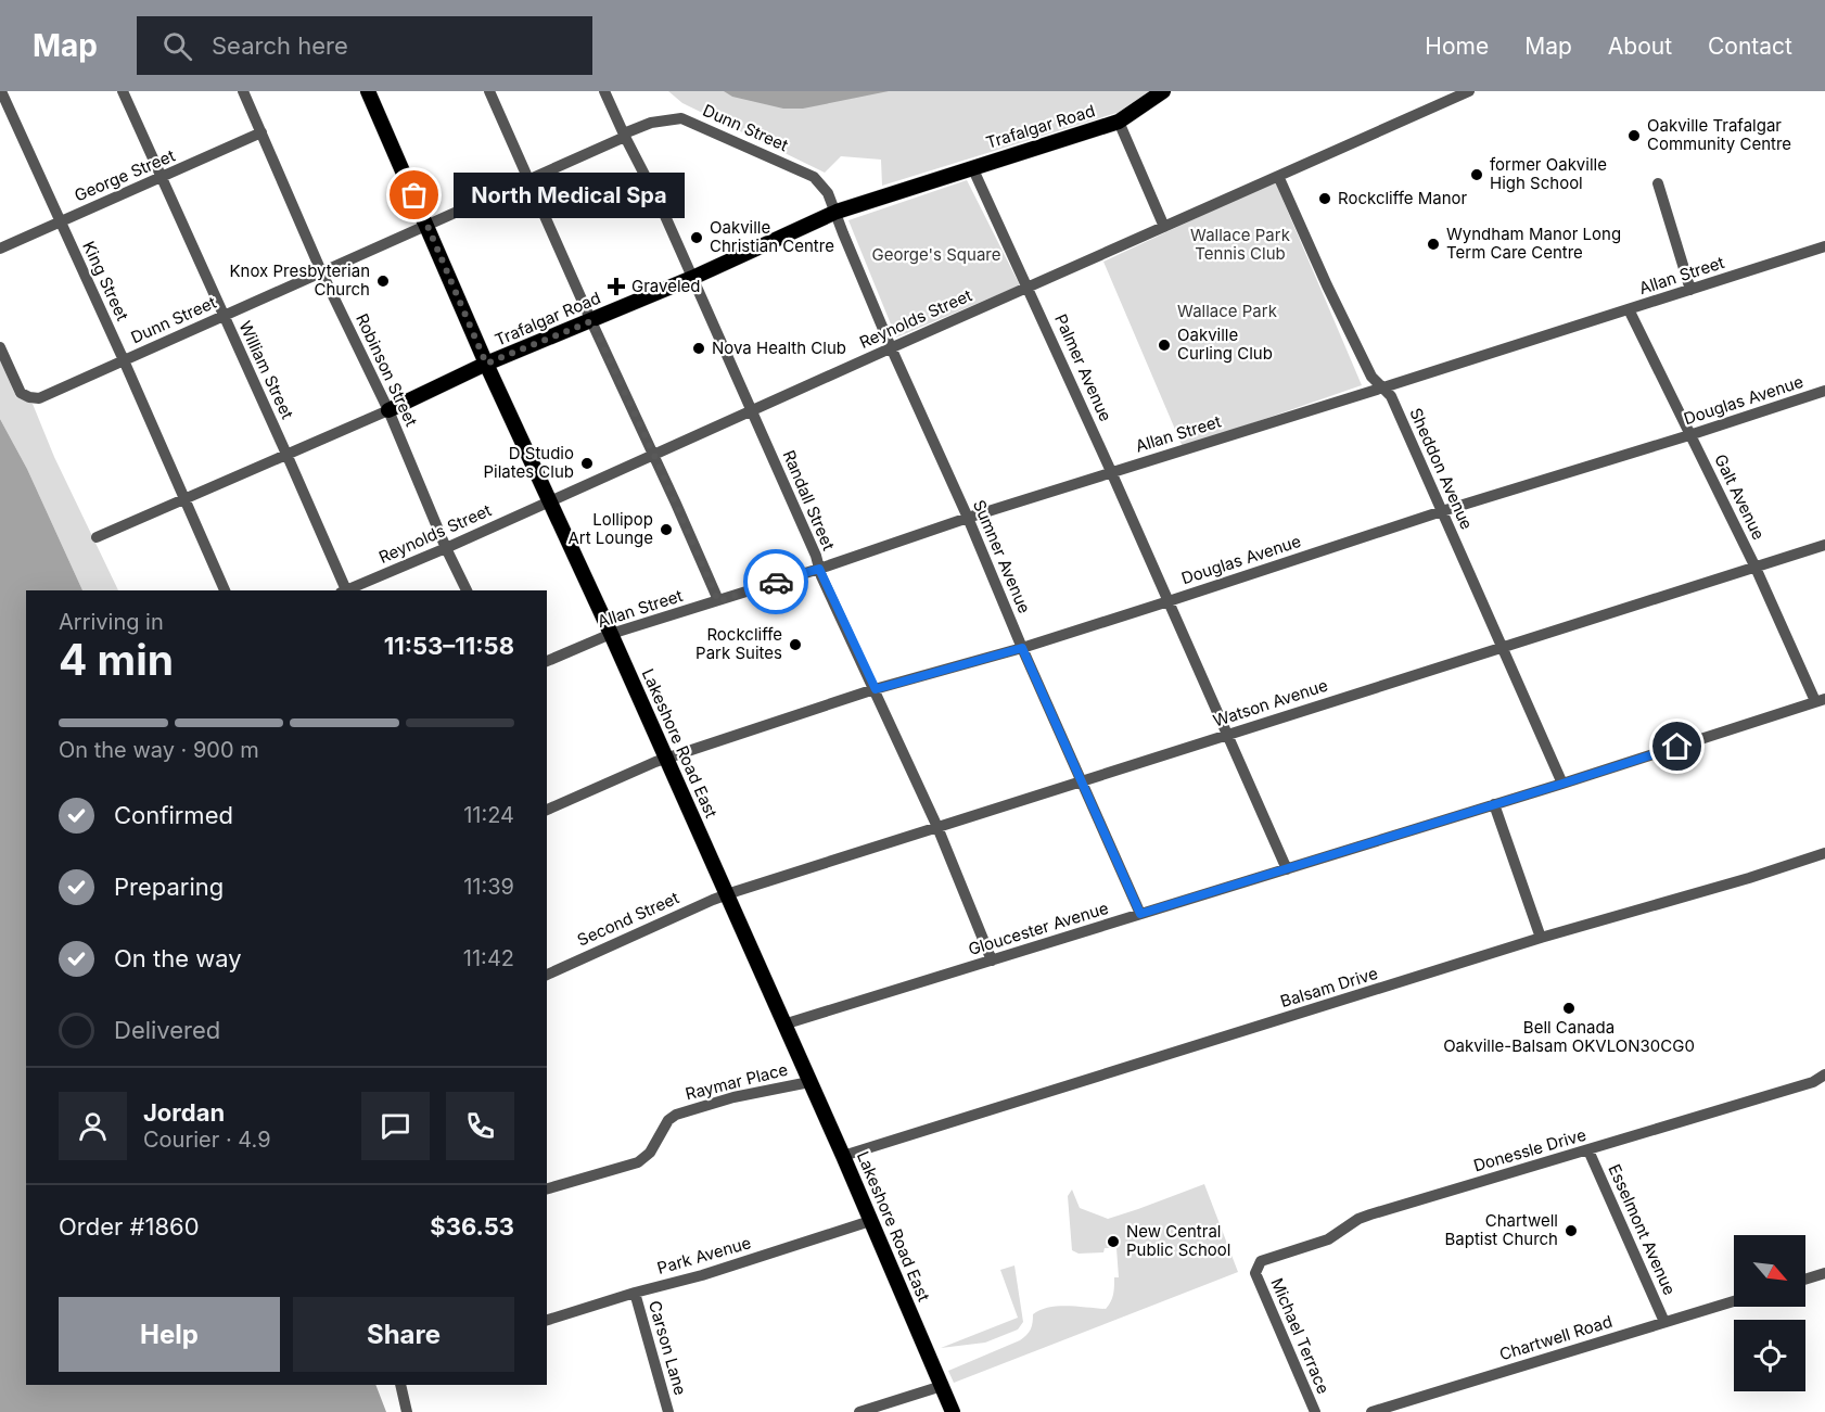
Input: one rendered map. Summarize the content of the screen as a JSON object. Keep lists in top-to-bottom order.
{
  "streets": {
    "main road": ["Trafalgar Road", "Lakeshore Road East"],
    "street": [
      "Dunn Street",
      "George Street",
      "Allan Street",
      "King Street",
      "Reynolds Street",
      "Palmer Avenue",
      "William Street",
      "Robinson Street",
      "Douglas Avenue",
      "Sheddon Avenue",
      "Galt Avenue",
      "Randall Street",
      "Sumner Avenue",
      "Watson Avenue",
      "Second Street",
      "Gloucester Avenue",
      "Balsam Drive",
      "Raymar Place",
      "Donessle Drive",
      "Esselmont Avenue",
      "Park Avenue",
      "Michael Terrace",
      "Chartwell Road",
      "Carson Lane"
    ]
  },
  "crossings": [
    ["Trafalgar Road", "Dunn Street"],
    ["Trafalgar Road", "King Street"],
    ["Trafalgar Road", "Palmer Avenue"],
    ["Trafalgar Road", "William Street"],
    ["Trafalgar Road", "Robinson Street"],
    ["Trafalgar Road", "Randall Street"],
    ["Trafalgar Road", "Sumner Avenue"],
    ["Trafalgar Road", "Lakeshore Road East"],
    ["Dunn Street", "King Street"],
    ["Dunn Street", "William Street"],
    ["Dunn Street", "Robinson Street"],
    ["Dunn Street", "Randall Street"],
    ["Dunn Street", "Sumner Avenue"],
    ["Dunn Street", "Lakeshore Road East"],
    ["George Street", "King Street"],
    ["George Street", "William Street"],
    ["George Street", "Robinson Street"],
    ["Allan Street", "Palmer Avenue"],
    ["Allan Street", "Sheddon Avenue"],
    ["Allan Street", "Galt Avenue"],
    ["Allan Street", "Randall Street"],
    ["Allan Street", "Sumner Avenue"],
    ["Allan Street", "Lakeshore Road East"],
    ["Reynolds Street", "Palmer Avenue"],
    ["Reynolds Street", "Robinson Street"],
    ["Reynolds Street", "Sheddon Avenue"],
    ["Reynolds Street", "Randall Street"],
    ["Reynolds Street", "Sumner Avenue"],
    ["Reynolds Street", "Lakeshore Road East"],
    ["Palmer Avenue", "Douglas Avenue"],
    ["Palmer Avenue", "Watson Avenue"],
    ["Palmer Avenue", "Gloucester Avenue"],
    ["Douglas Avenue", "Sheddon Avenue"],
    ["Douglas Avenue", "Galt Avenue"],
    ["Douglas Avenue", "Randall Street"],
    ["Douglas Avenue", "Sumner Avenue"],
    ["Douglas Avenue", "Lakeshore Road East"],
    ["Sheddon Avenue", "Watson Avenue"],
    ["Sheddon Avenue", "Gloucester Avenue"],
    ["Galt Avenue", "Watson Avenue"],
    ["Galt Avenue", "Gloucester Avenue"],
    ["Randall Street", "Watson Avenue"],
    ["Randall Street", "Gloucester Avenue"],
    ["Sumner Avenue", "Watson Avenue"],
    ["Sumner Avenue", "Gloucester Avenue"],
    ["Watson Avenue", "Lakeshore Road East"],
    ["Watson Avenue", "Second Street"],
    ["Lakeshore Road East", "Second Street"],
    ["Lakeshore Road East", "Gloucester Avenue"],
    ["Lakeshore Road East", "Balsam Drive"],
    ["Lakeshore Road East", "Raymar Place"],
    ["Lakeshore Road East", "Park Avenue"],
    ["Donessle Drive", "Esselmont Avenue"],
    ["Donessle Drive", "Michael Terrace"],
    ["Esselmont Avenue", "Chartwell Road"],
    ["Park Avenue", "Carson Lane"]
  ],
  "parks": ["Wallace Park Tennis Club", "George's Square", "Wallace Park"],
  "places": {
    "other": [
      "Oakville Trafalgar Community Centre",
      "former Oakville High School",
      "North Medical Spa",
      "Rockcliffe Manor",
      "Oakville Christian Centre",
      "Wyndham Manor Long Term Care Centre",
      "Knox Presbyterian Church",
      "Oakville Curling Club",
      "Nova Health Club",
      "D Studio Pilates Club",
      "Lollipop Art Lounge",
      "Rockcliffe Park Suites",
      "Bell Canada Oakville-Balsam OKVLON30CG0",
      "Chartwell Baptist Church",
      "New Central Public School"
    ],
    "health": ["Graveled"]
  },
  "north": "bottom right",
  "page": {
    "header": "Map",
    "search": "Search here",
    "nav": [
      "Home",
      "Map",
      "About",
      "Contact"
    ],
    "bubble": "North Medical Spa",
    "heading": ["4 min", "Arriving in", "11:53–11:58"],
    "panel": [
      "Jordan",
      "Courier · 4.9",
      "Order #1860",
      "$36.53"
    ],
    "bar": "On the way · 900 m",
    "list": [
      ["Confirmed", "11:24"],
      ["Preparing", "11:39"],
      ["On the way", "11:42"],
      "Delivered"
    ],
    "buttons": ["Help", "Share"]
  }
}
